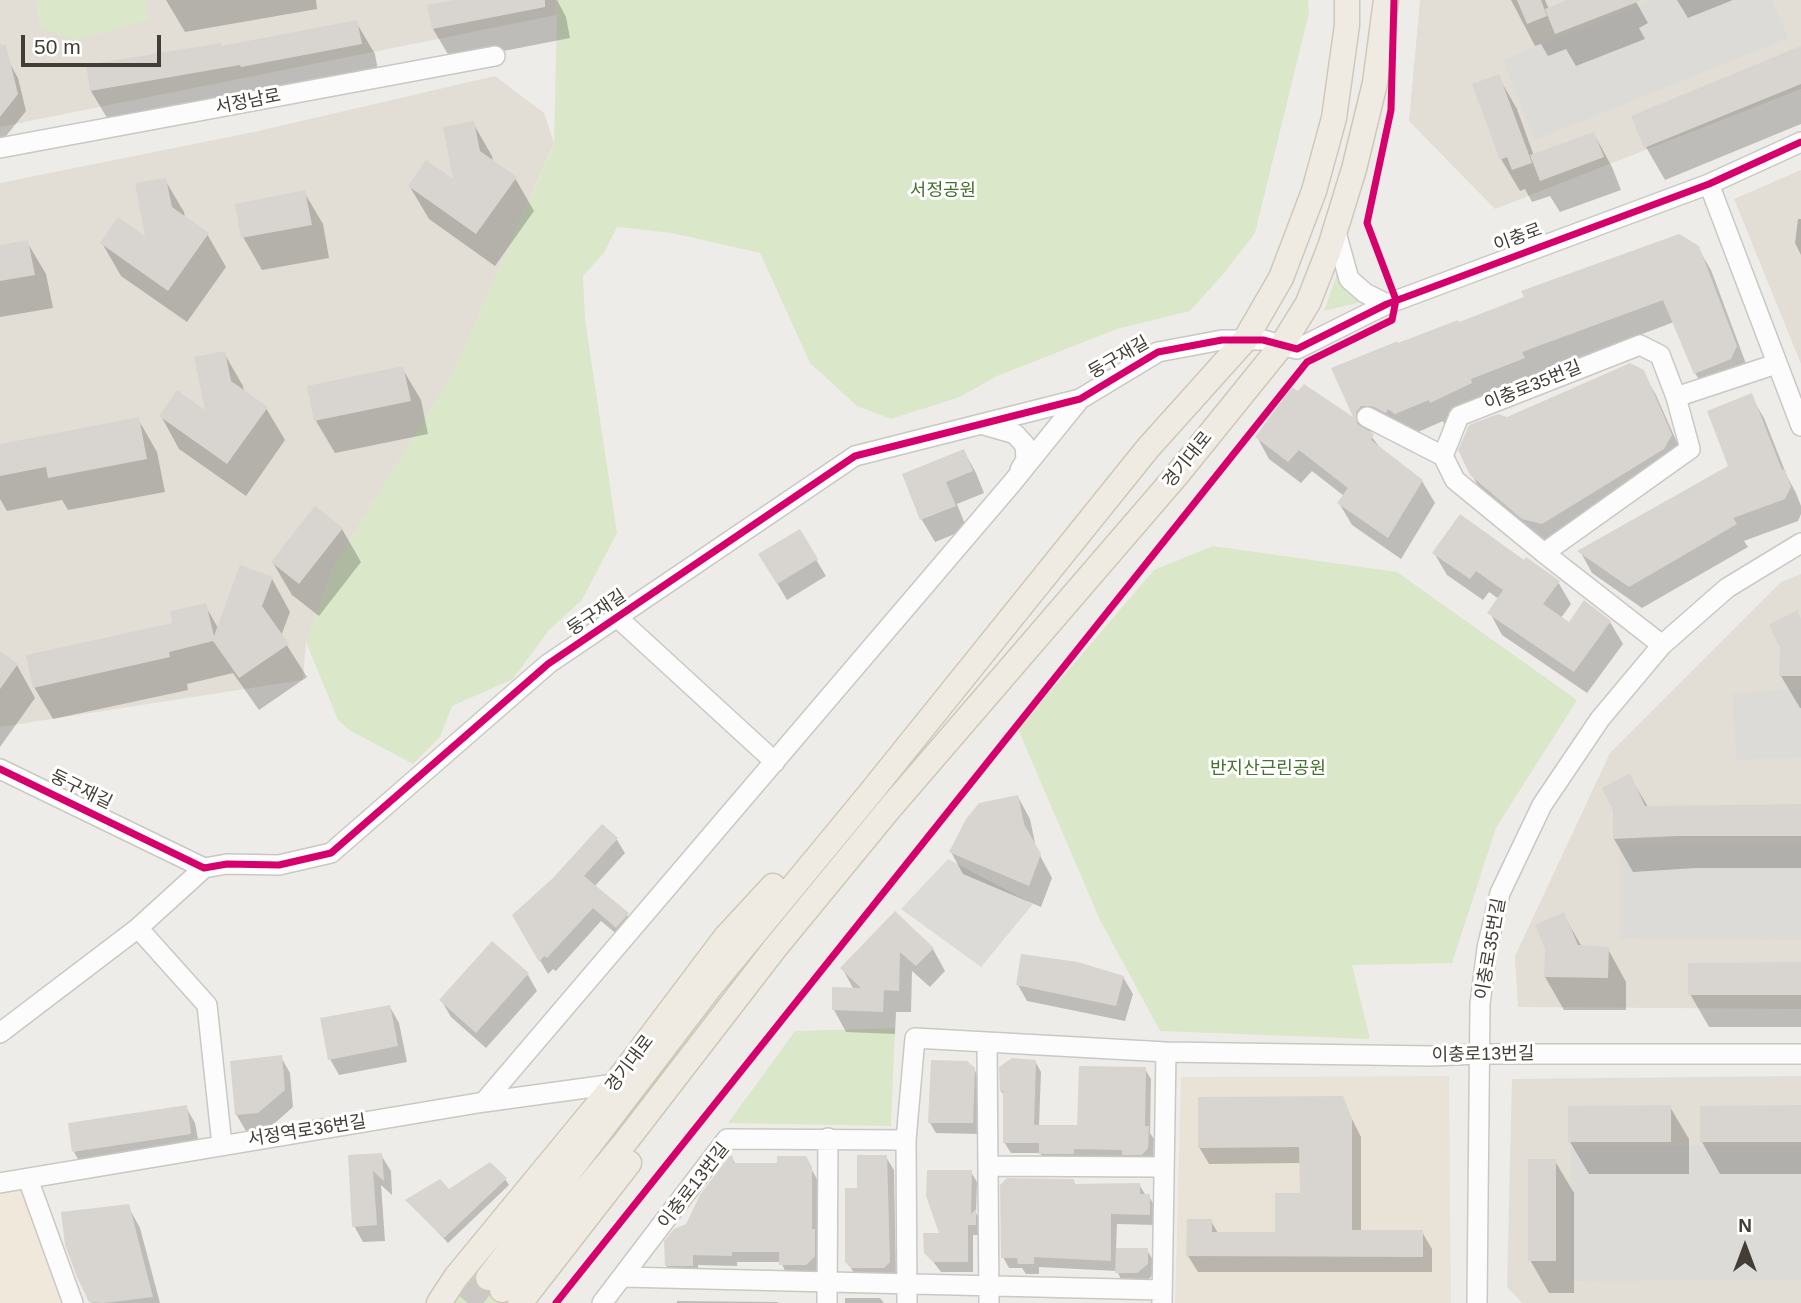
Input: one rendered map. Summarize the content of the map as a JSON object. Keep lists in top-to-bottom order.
{
  "streets": {
    "main road": ["경기대로"],
    "street": [
      "서정남로",
      "이충로",
      "둥구재길",
      "이충로35번길",
      "이충로13번길",
      "서정역로36번길"
    ]
  },
  "crossings": [
    ["이충로", "둥구재길"],
    ["이충로", "경기대로"],
    ["둥구재길", "경기대로"],
    ["이충로35번길", "이충로13번길"],
    ["경기대로", "서정역로36번길"]
  ],
  "parks": ["서정공원", "반지산근린공원"],
  "scale_bar": "50 m",
  "north": "top"
}
